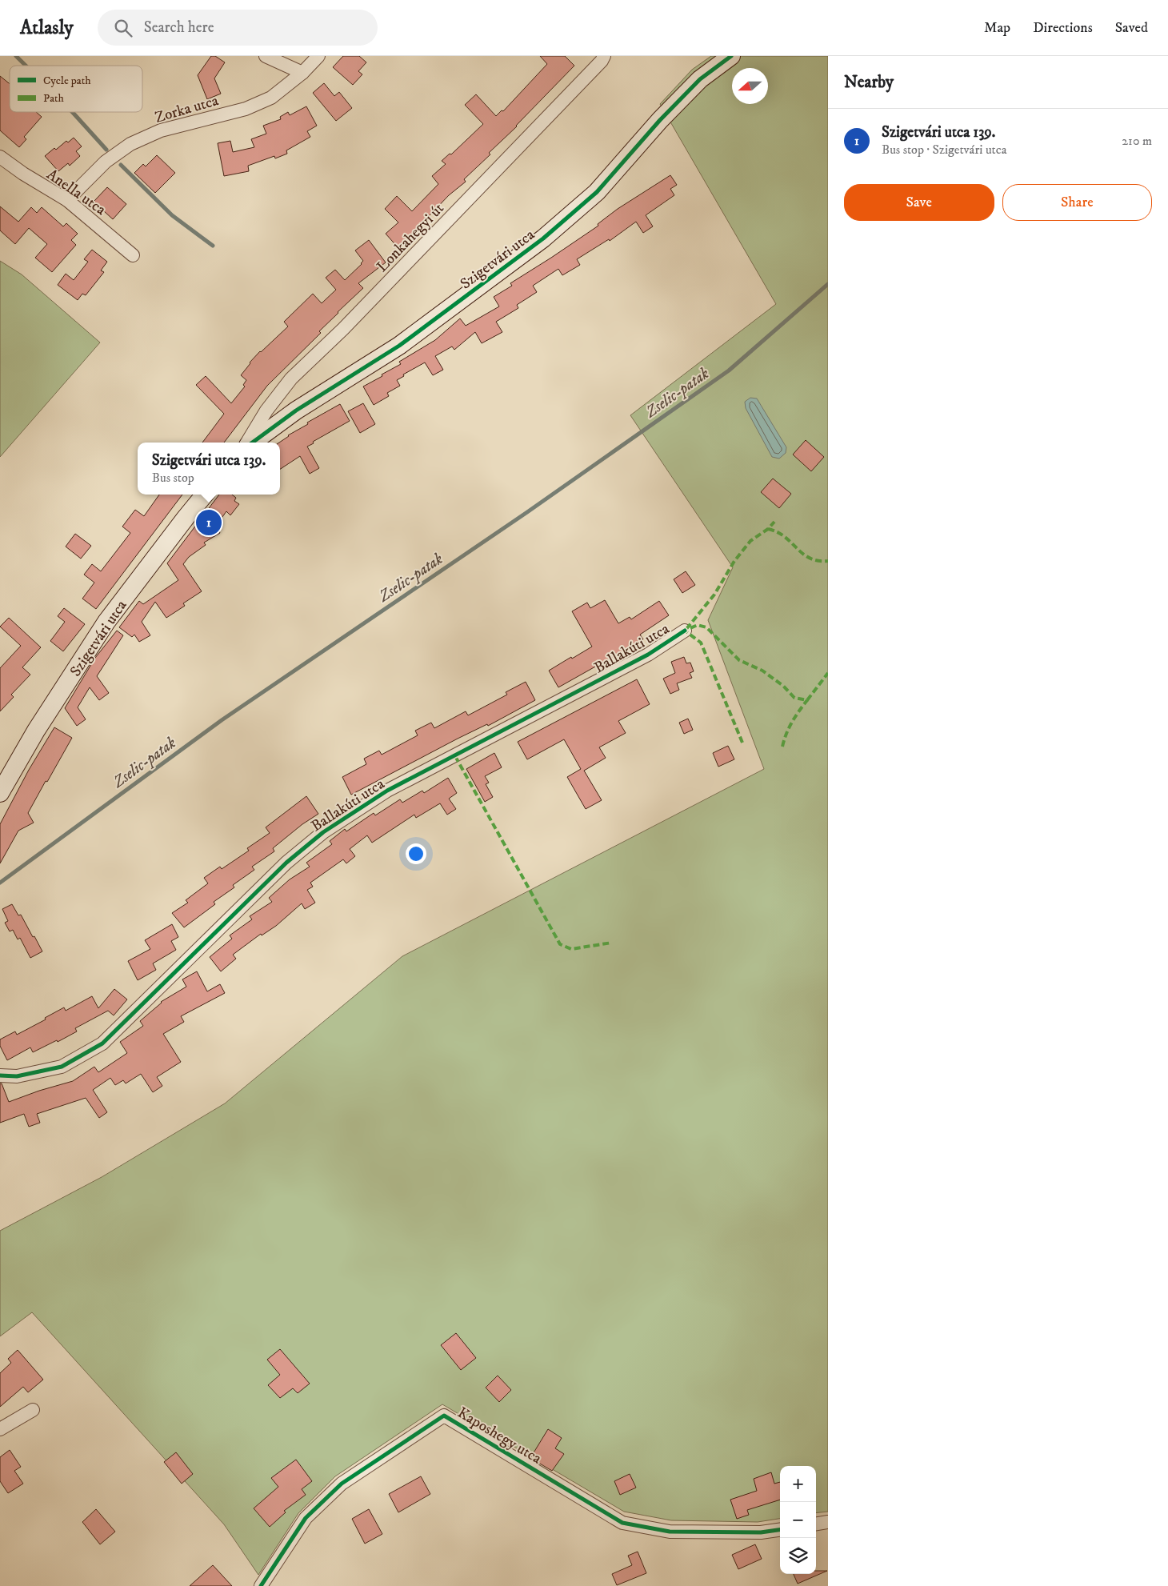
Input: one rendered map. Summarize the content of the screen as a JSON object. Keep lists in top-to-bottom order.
{
  "streets": {
    "street": [
      "Zorka utca",
      "Anella utca",
      "Lonkahegyi út",
      "Szigetvári utca",
      "Ballakúti utca",
      "Kaposhegy utca"
    ]
  },
  "crossings": [
    ["Zorka utca", "Anella utca"]
  ],
  "water": ["Zselic-patak"],
  "legend": ["Cycle path", "Path"],
  "north": "left",
  "page": {
    "header": "Atlasly",
    "search": "Search here",
    "nav": ["Map", "Directions", "Saved"],
    "heading": "Nearby",
    "list": [
      {
        "mark": "1",
        "name": "Szigetvári utca 139.",
        "note": "Bus stop · Szigetvári utca",
        "value": "210 m"
      }
    ],
    "buttons": ["Save", "Share"],
    "popup": ["Szigetvári utca 139.", "Bus stop"],
    "pins": "1",
    "map_buttons": ["+", "−"]
  }
}
